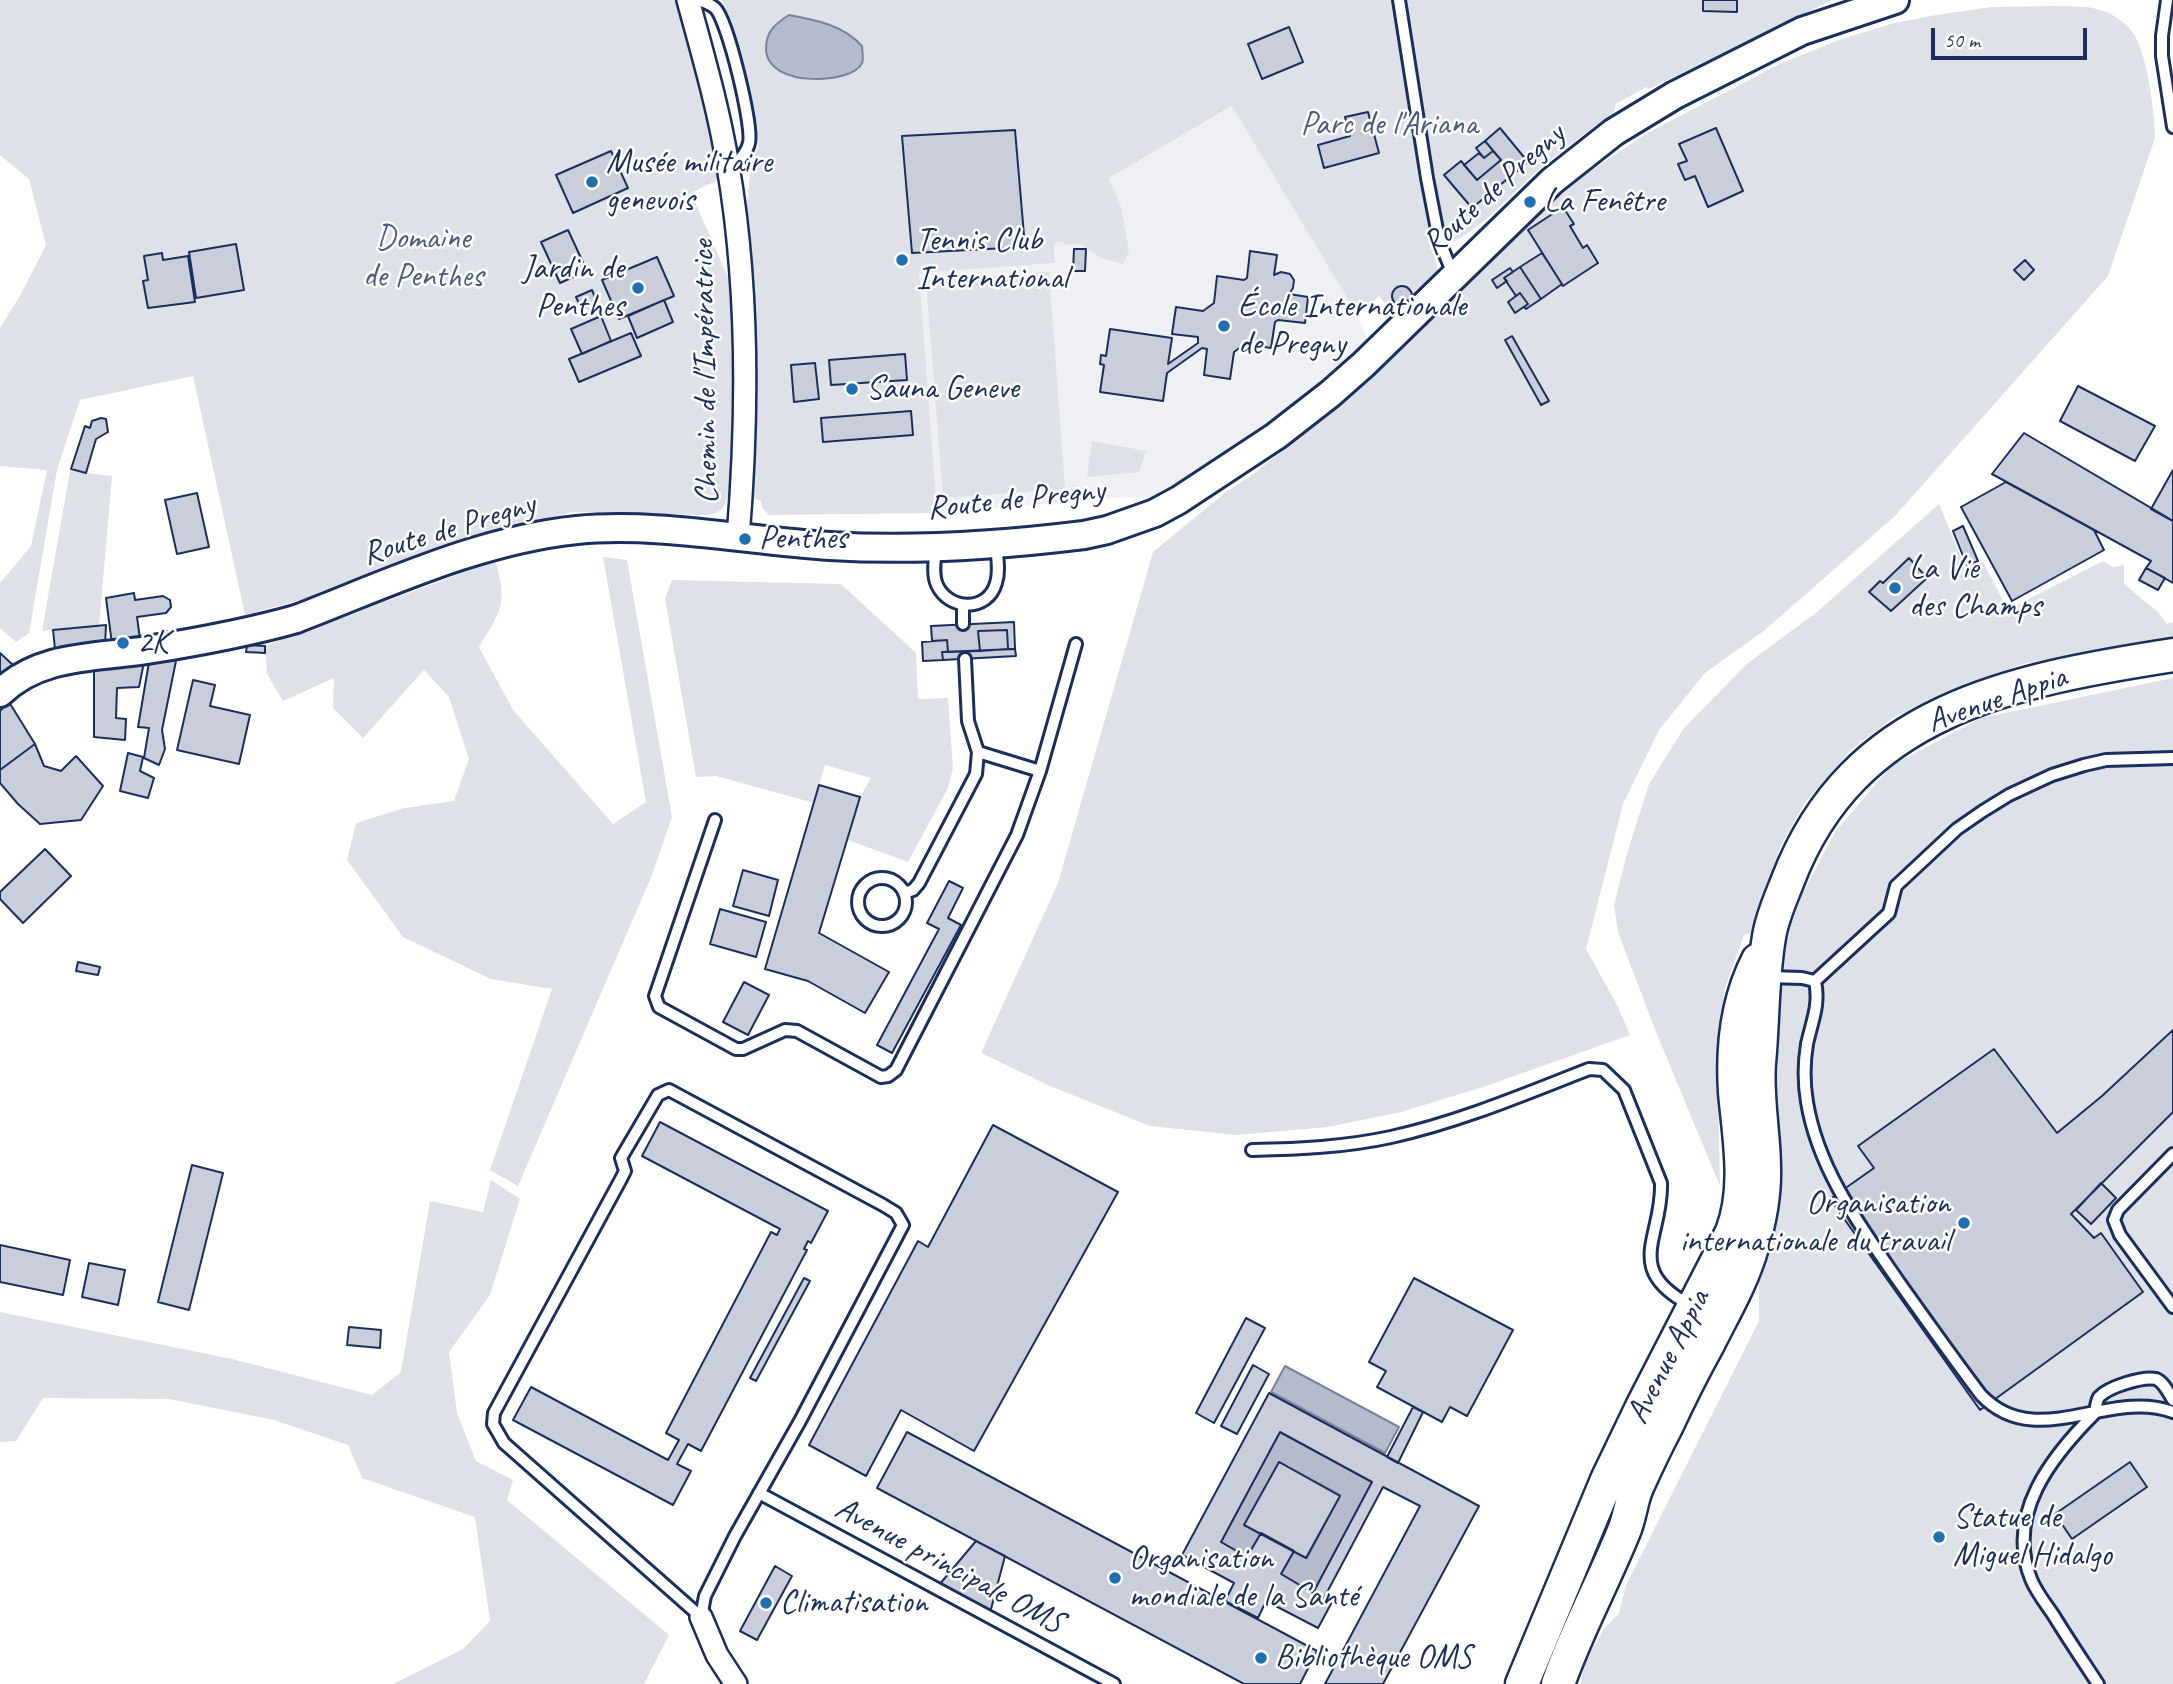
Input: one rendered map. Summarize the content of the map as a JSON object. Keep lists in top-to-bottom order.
{
  "streets": {
    "main road": ["Avenue Appia"],
    "street": ["Route de Pregny", "Chemin de l'Impératrice"],
    "lane": ["Avenue principale OMS"]
  },
  "crossings": [
    ["Route de Pregny", "Chemin de l'Impératrice"]
  ],
  "parks": ["Parc de l'Ariana", "Domaine de Penthes"],
  "places": [
    "Musée militaire genevois",
    "La Fenêtre",
    "Tennis Club International",
    "Jardin de Penthes",
    "École Internationale de Pregny",
    "Sauna Geneve",
    "Penthes",
    "La Vie des Champs",
    "2K",
    "Organisation internationale du travail",
    "Statue de Miguel Hidalgo",
    "Organisation mondiale de la Santé",
    "Climatisation",
    "Bibliothèque OMS"
  ],
  "scale_bar": "50 m"
}
